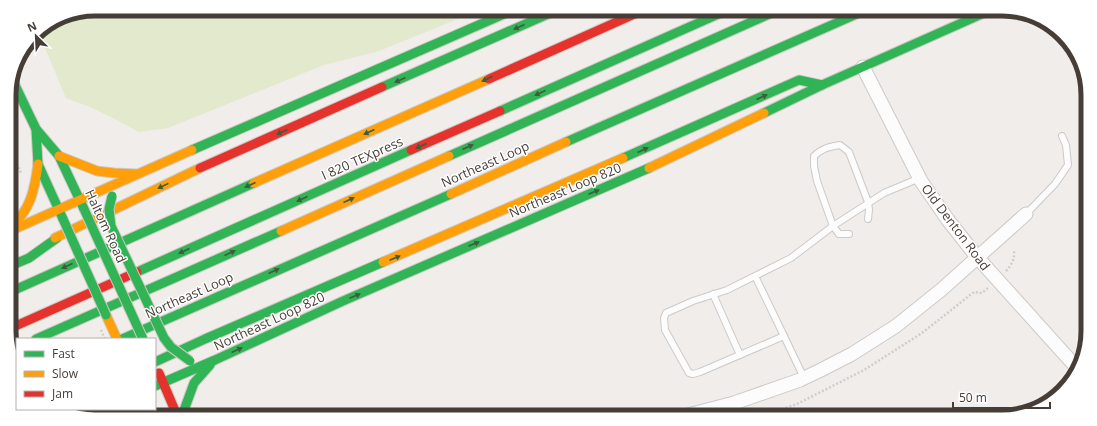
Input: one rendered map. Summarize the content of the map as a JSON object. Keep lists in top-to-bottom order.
{
  "streets": {
    "main road": [
      "I 820 TEXpress",
      "Northeast Loop",
      "Northeast Loop 820",
      "Haltom Road"
    ],
    "street": ["Old Denton Road"]
  },
  "crossings": [
    ["Northeast Loop 820", "Old Denton Road"]
  ],
  "legend": ["Fast", "Slow", "Jam"],
  "scale_bar": "50 m",
  "north": "top left"
}
